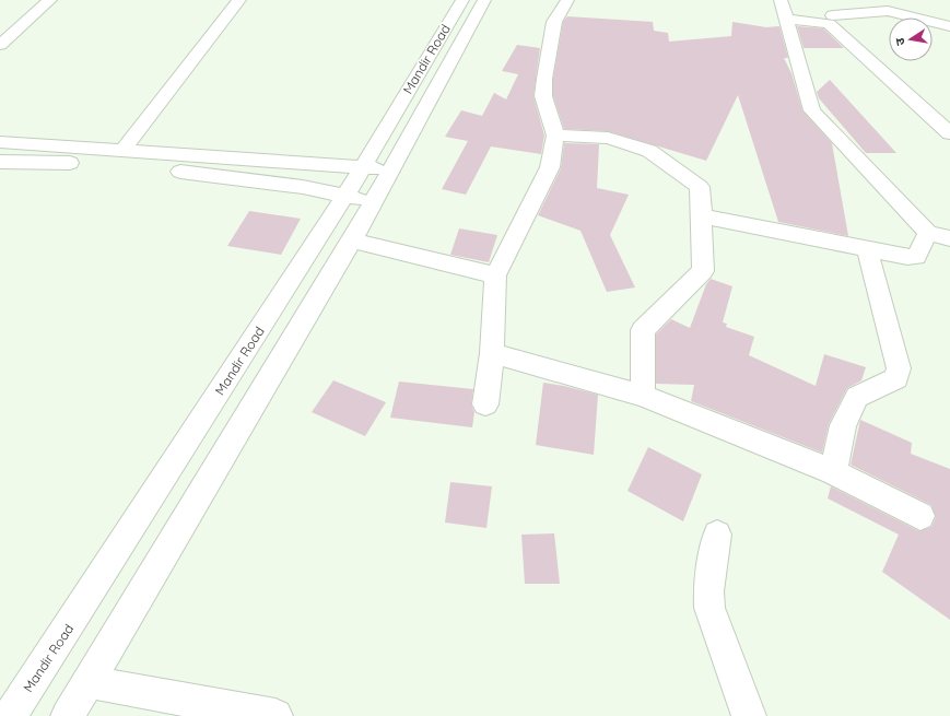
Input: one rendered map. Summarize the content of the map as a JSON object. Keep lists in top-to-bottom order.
{
  "streets": {
    "street": ["Mandir Road"]
  },
  "north": "left"
}
